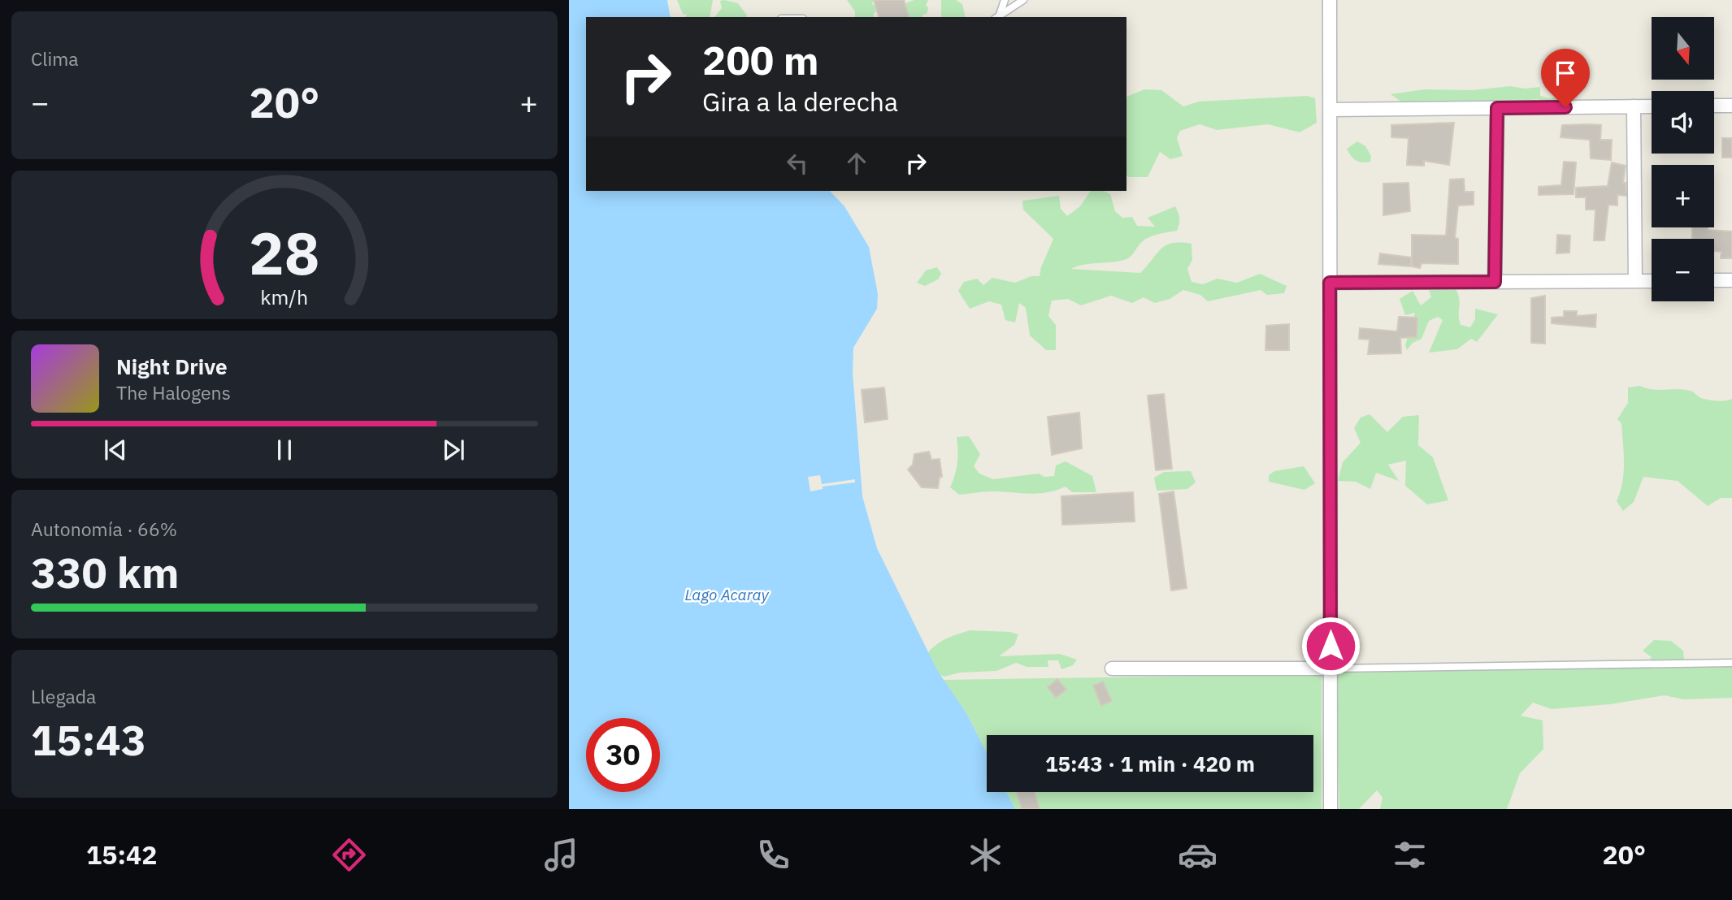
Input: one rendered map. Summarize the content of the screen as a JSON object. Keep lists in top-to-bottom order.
{
  "water": ["Lago Acaray"],
  "north": "bottom",
  "page": {
    "tile": [
      "Clima",
      ["Autonomía · 66%", "330 km"],
      ["Llegada", "15:43"]
    ],
    "map_buttons": ["+", "−"],
    "turn": ["200 m", "Gira a la derecha"],
    "heat": ["−", "20°", "+"],
    "song": ["Night Drive", "The Halogens"],
    "limit": "30",
    "trip": "15:43 · 1 min · 420 m",
    "tabs": ["15:42", "20°"],
    "gauge": ["28", "km/h"]
  }
}
